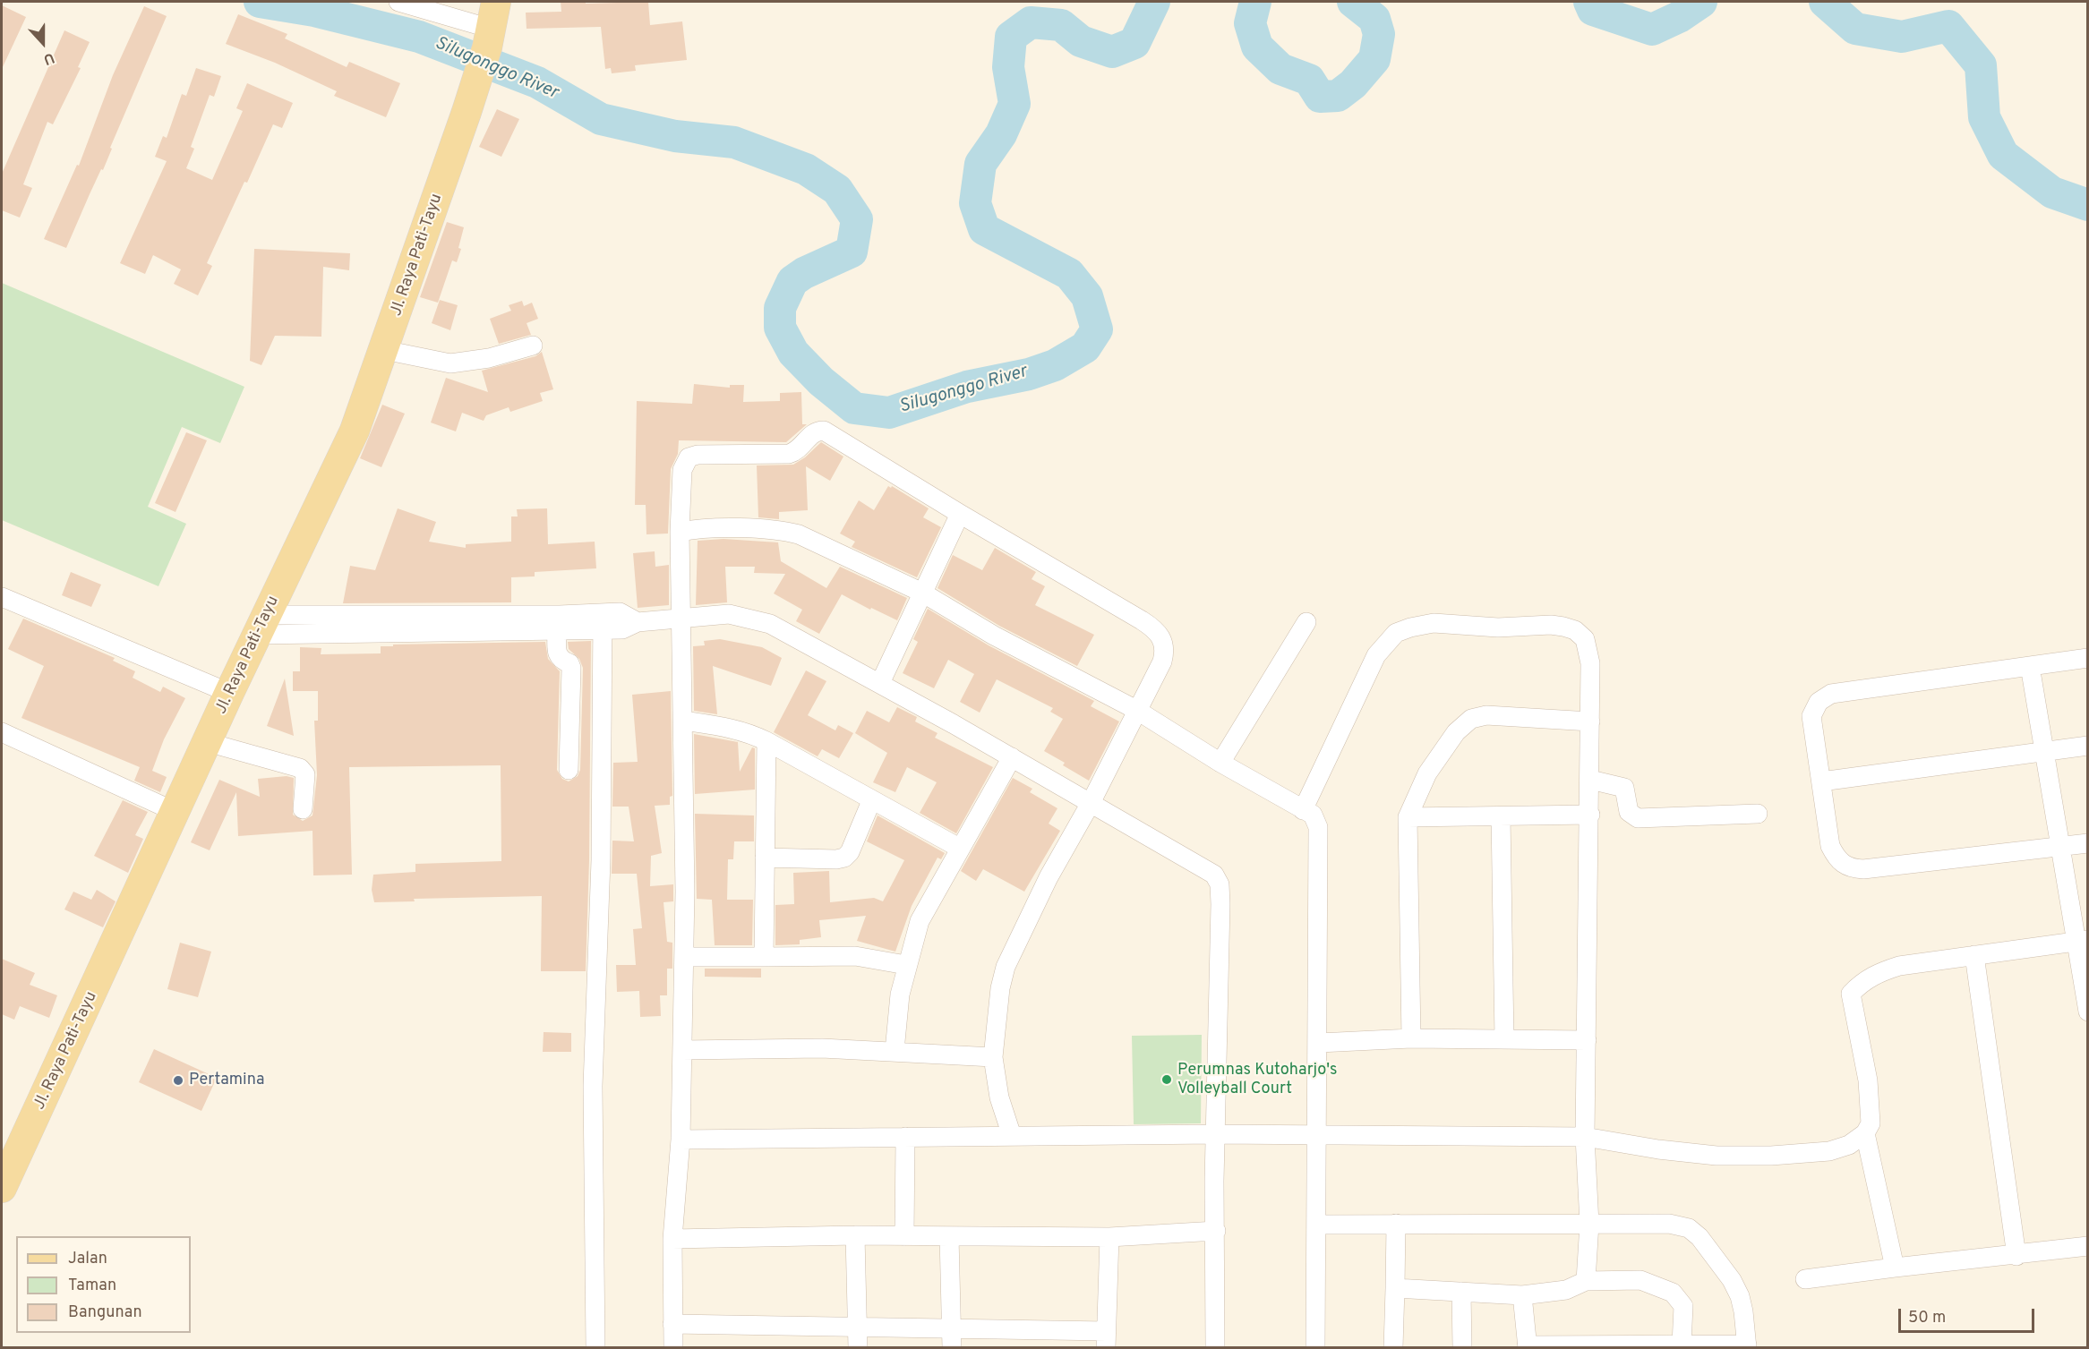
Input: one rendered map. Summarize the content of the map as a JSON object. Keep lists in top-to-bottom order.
{
  "streets": {
    "main road": ["Jl. Raya Pati-Tayu"]
  },
  "water": ["Silugonggo River"],
  "places": ["Perumnas Kutoharjo's Volleyball Court", "Pertamina"],
  "legend": ["Jalan", "Taman", "Bangunan"],
  "scale_bar": "50 m",
  "north": "bottom"
}
